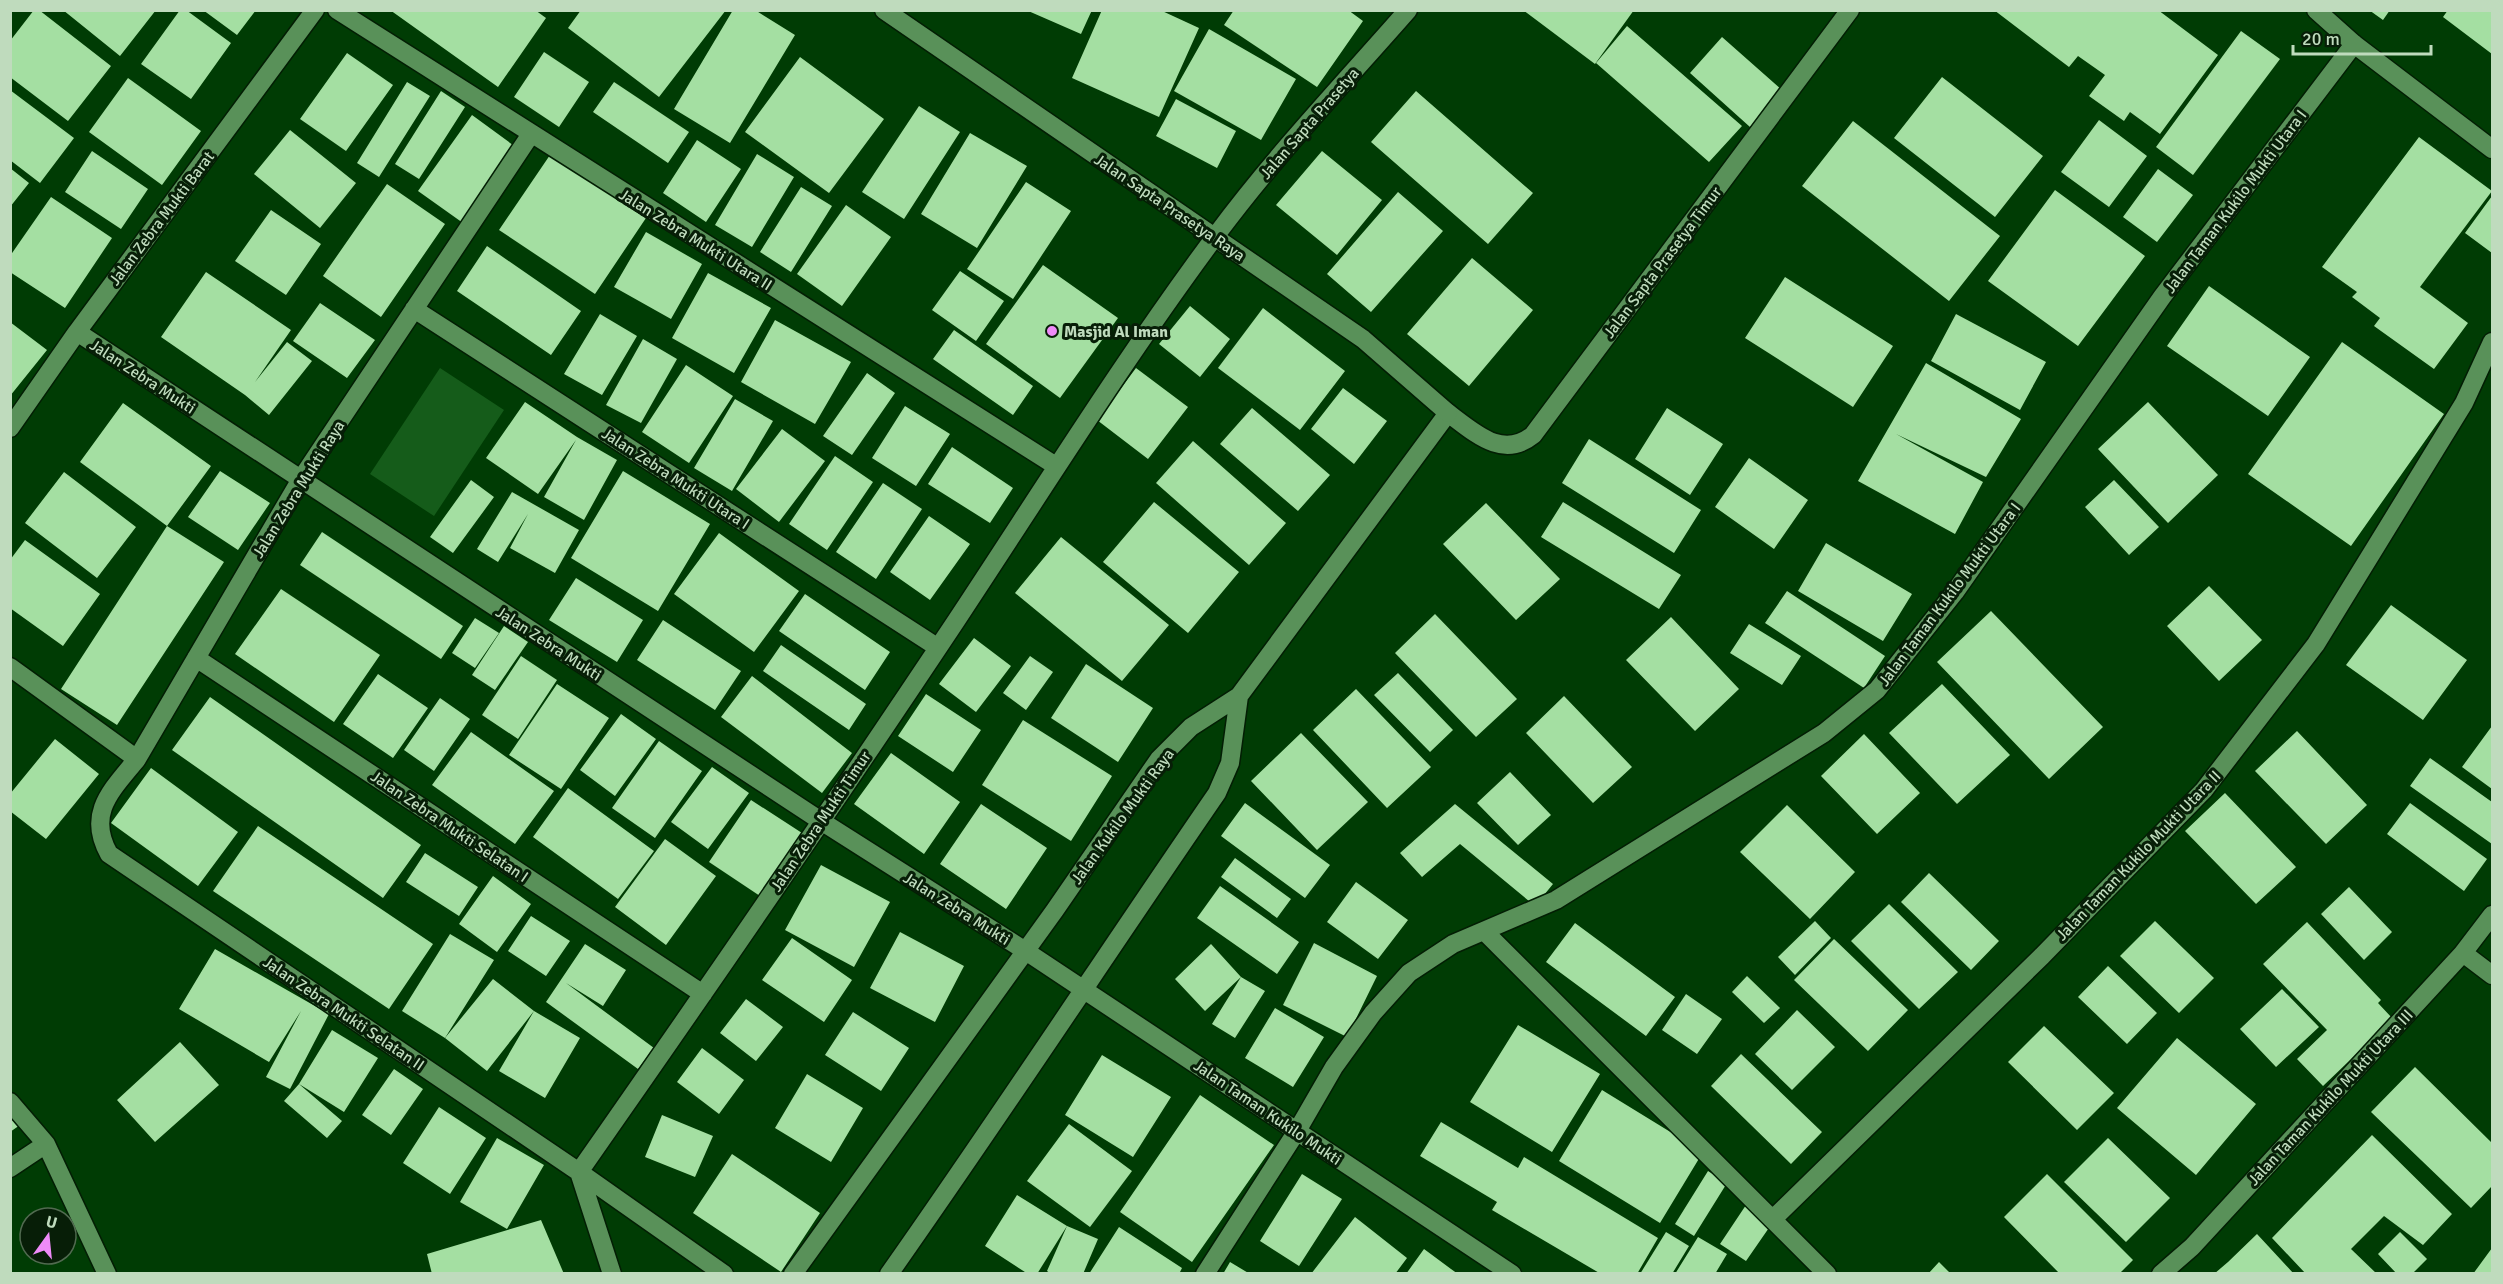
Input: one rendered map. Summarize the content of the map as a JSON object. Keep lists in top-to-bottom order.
{
  "streets": {
    "street": [
      "Jalan Sapta Prasetya",
      "Jalan Taman Kukilo Mukti Utara I",
      "Jalan Sapta Prasetya Raya",
      "Jalan Zebra Mukti Barat",
      "Jalan Zebra Mukti Utara II",
      "Jalan Sapta Prasetya Timur",
      "Jalan Zebra Mukti",
      "Jalan Zebra Mukti Utara I",
      "Jalan Zebra Mukti Raya",
      "Jalan Kukilo Mukti Raya",
      "Jalan Zebra Mukti Timur",
      "Jalan Zebra Mukti Selatan I",
      "Jalan Taman Kukilo Mukti Utara II",
      "Jalan Zebra Mukti Selatan II",
      "Jalan Taman Kukilo Mukti Utara III",
      "Jalan Taman Kukilo Mukti"
    ]
  },
  "crossings": [
    ["Jalan Sapta Prasetya", "Jalan Sapta Prasetya Raya"],
    ["Jalan Sapta Prasetya", "Jalan Zebra Mukti Utara II"],
    ["Jalan Sapta Prasetya", "Jalan Zebra Mukti Timur"],
    ["Jalan Taman Kukilo Mukti Utara I", "Jalan Taman Kukilo Mukti"],
    ["Jalan Sapta Prasetya Raya", "Jalan Sapta Prasetya Timur"],
    ["Jalan Zebra Mukti Barat", "Jalan Zebra Mukti"],
    ["Jalan Zebra Mukti Utara II", "Jalan Zebra Mukti Raya"],
    ["Jalan Zebra Mukti Utara II", "Jalan Zebra Mukti Timur"],
    ["Jalan Zebra Mukti", "Jalan Zebra Mukti Raya"],
    ["Jalan Zebra Mukti", "Jalan Kukilo Mukti Raya"],
    ["Jalan Zebra Mukti", "Jalan Zebra Mukti Timur"],
    ["Jalan Zebra Mukti", "Jalan Taman Kukilo Mukti"],
    ["Jalan Zebra Mukti Utara I", "Jalan Zebra Mukti Raya"],
    ["Jalan Zebra Mukti Utara I", "Jalan Zebra Mukti Timur"],
    ["Jalan Zebra Mukti Raya", "Jalan Zebra Mukti Selatan I"],
    ["Jalan Zebra Mukti Raya", "Jalan Zebra Mukti Selatan II"],
    ["Jalan Kukilo Mukti Raya", "Jalan Taman Kukilo Mukti"],
    ["Jalan Zebra Mukti Timur", "Jalan Zebra Mukti Selatan I"],
    ["Jalan Zebra Mukti Timur", "Jalan Zebra Mukti Selatan II"]
  ],
  "places": ["Masjid Al Iman"],
  "scale_bar": "20 m",
  "north": "top"
}
